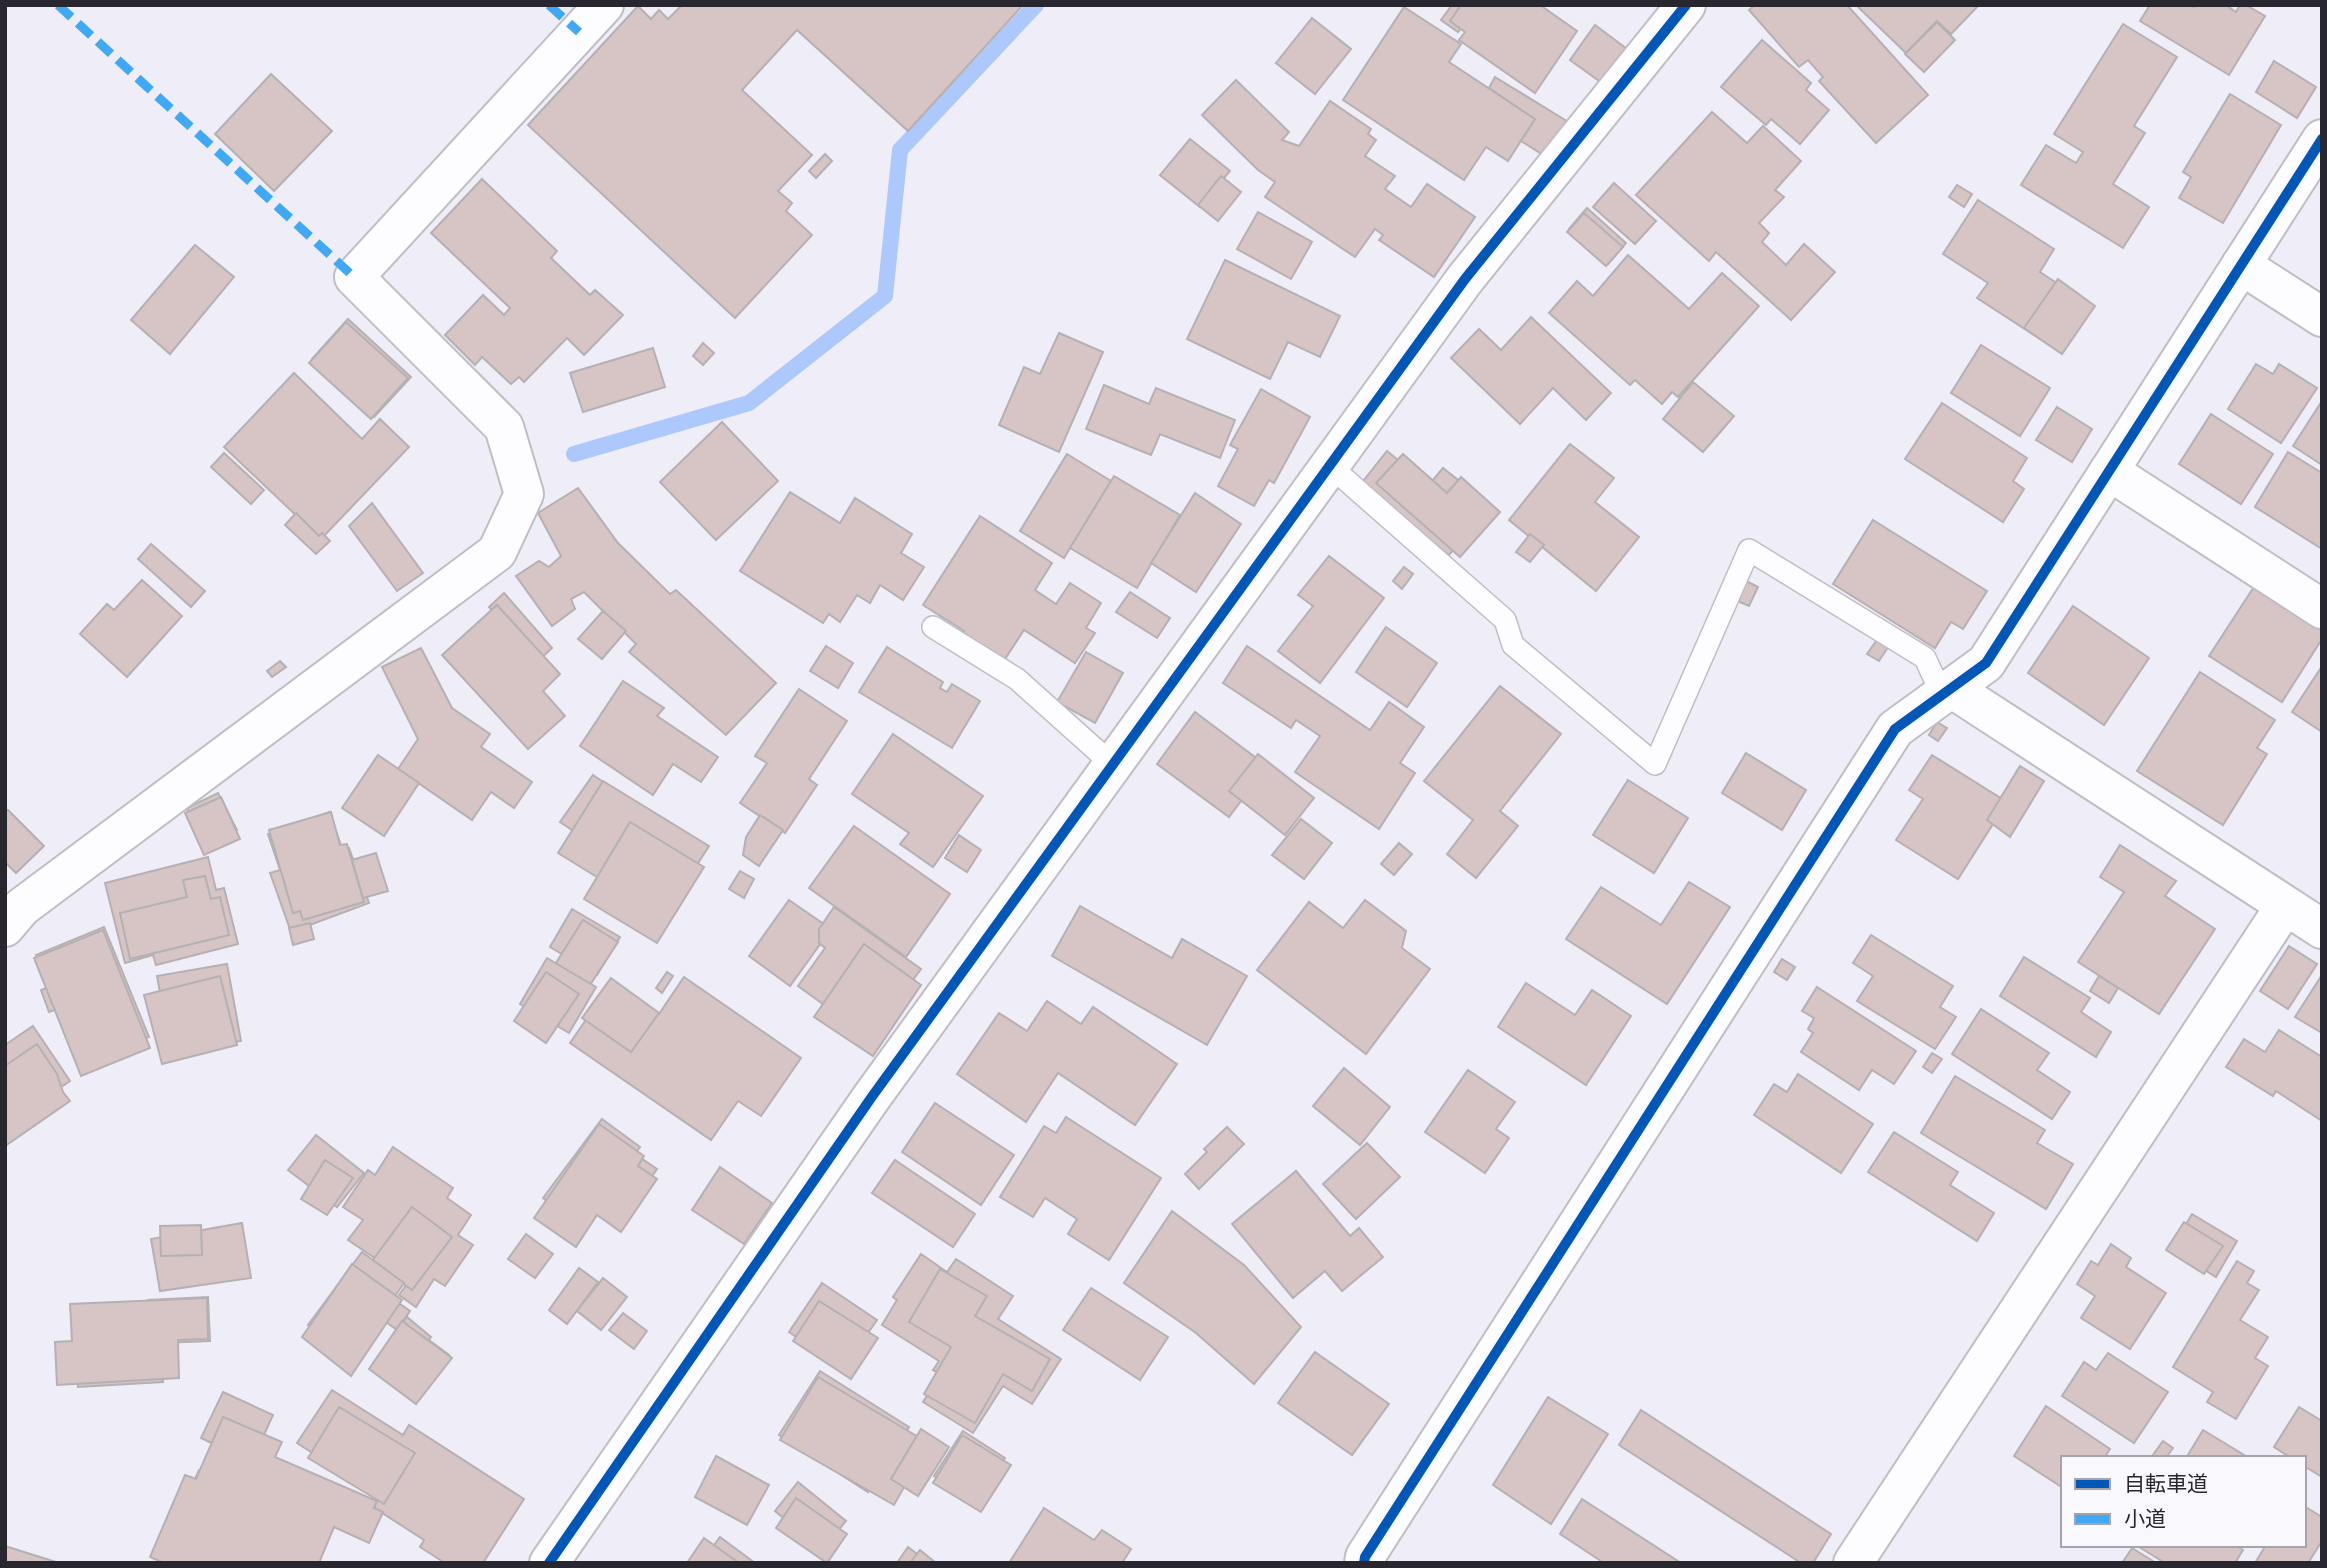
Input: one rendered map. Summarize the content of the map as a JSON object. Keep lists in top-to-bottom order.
{
  "legend": ["自転車道", "小道"]
}
